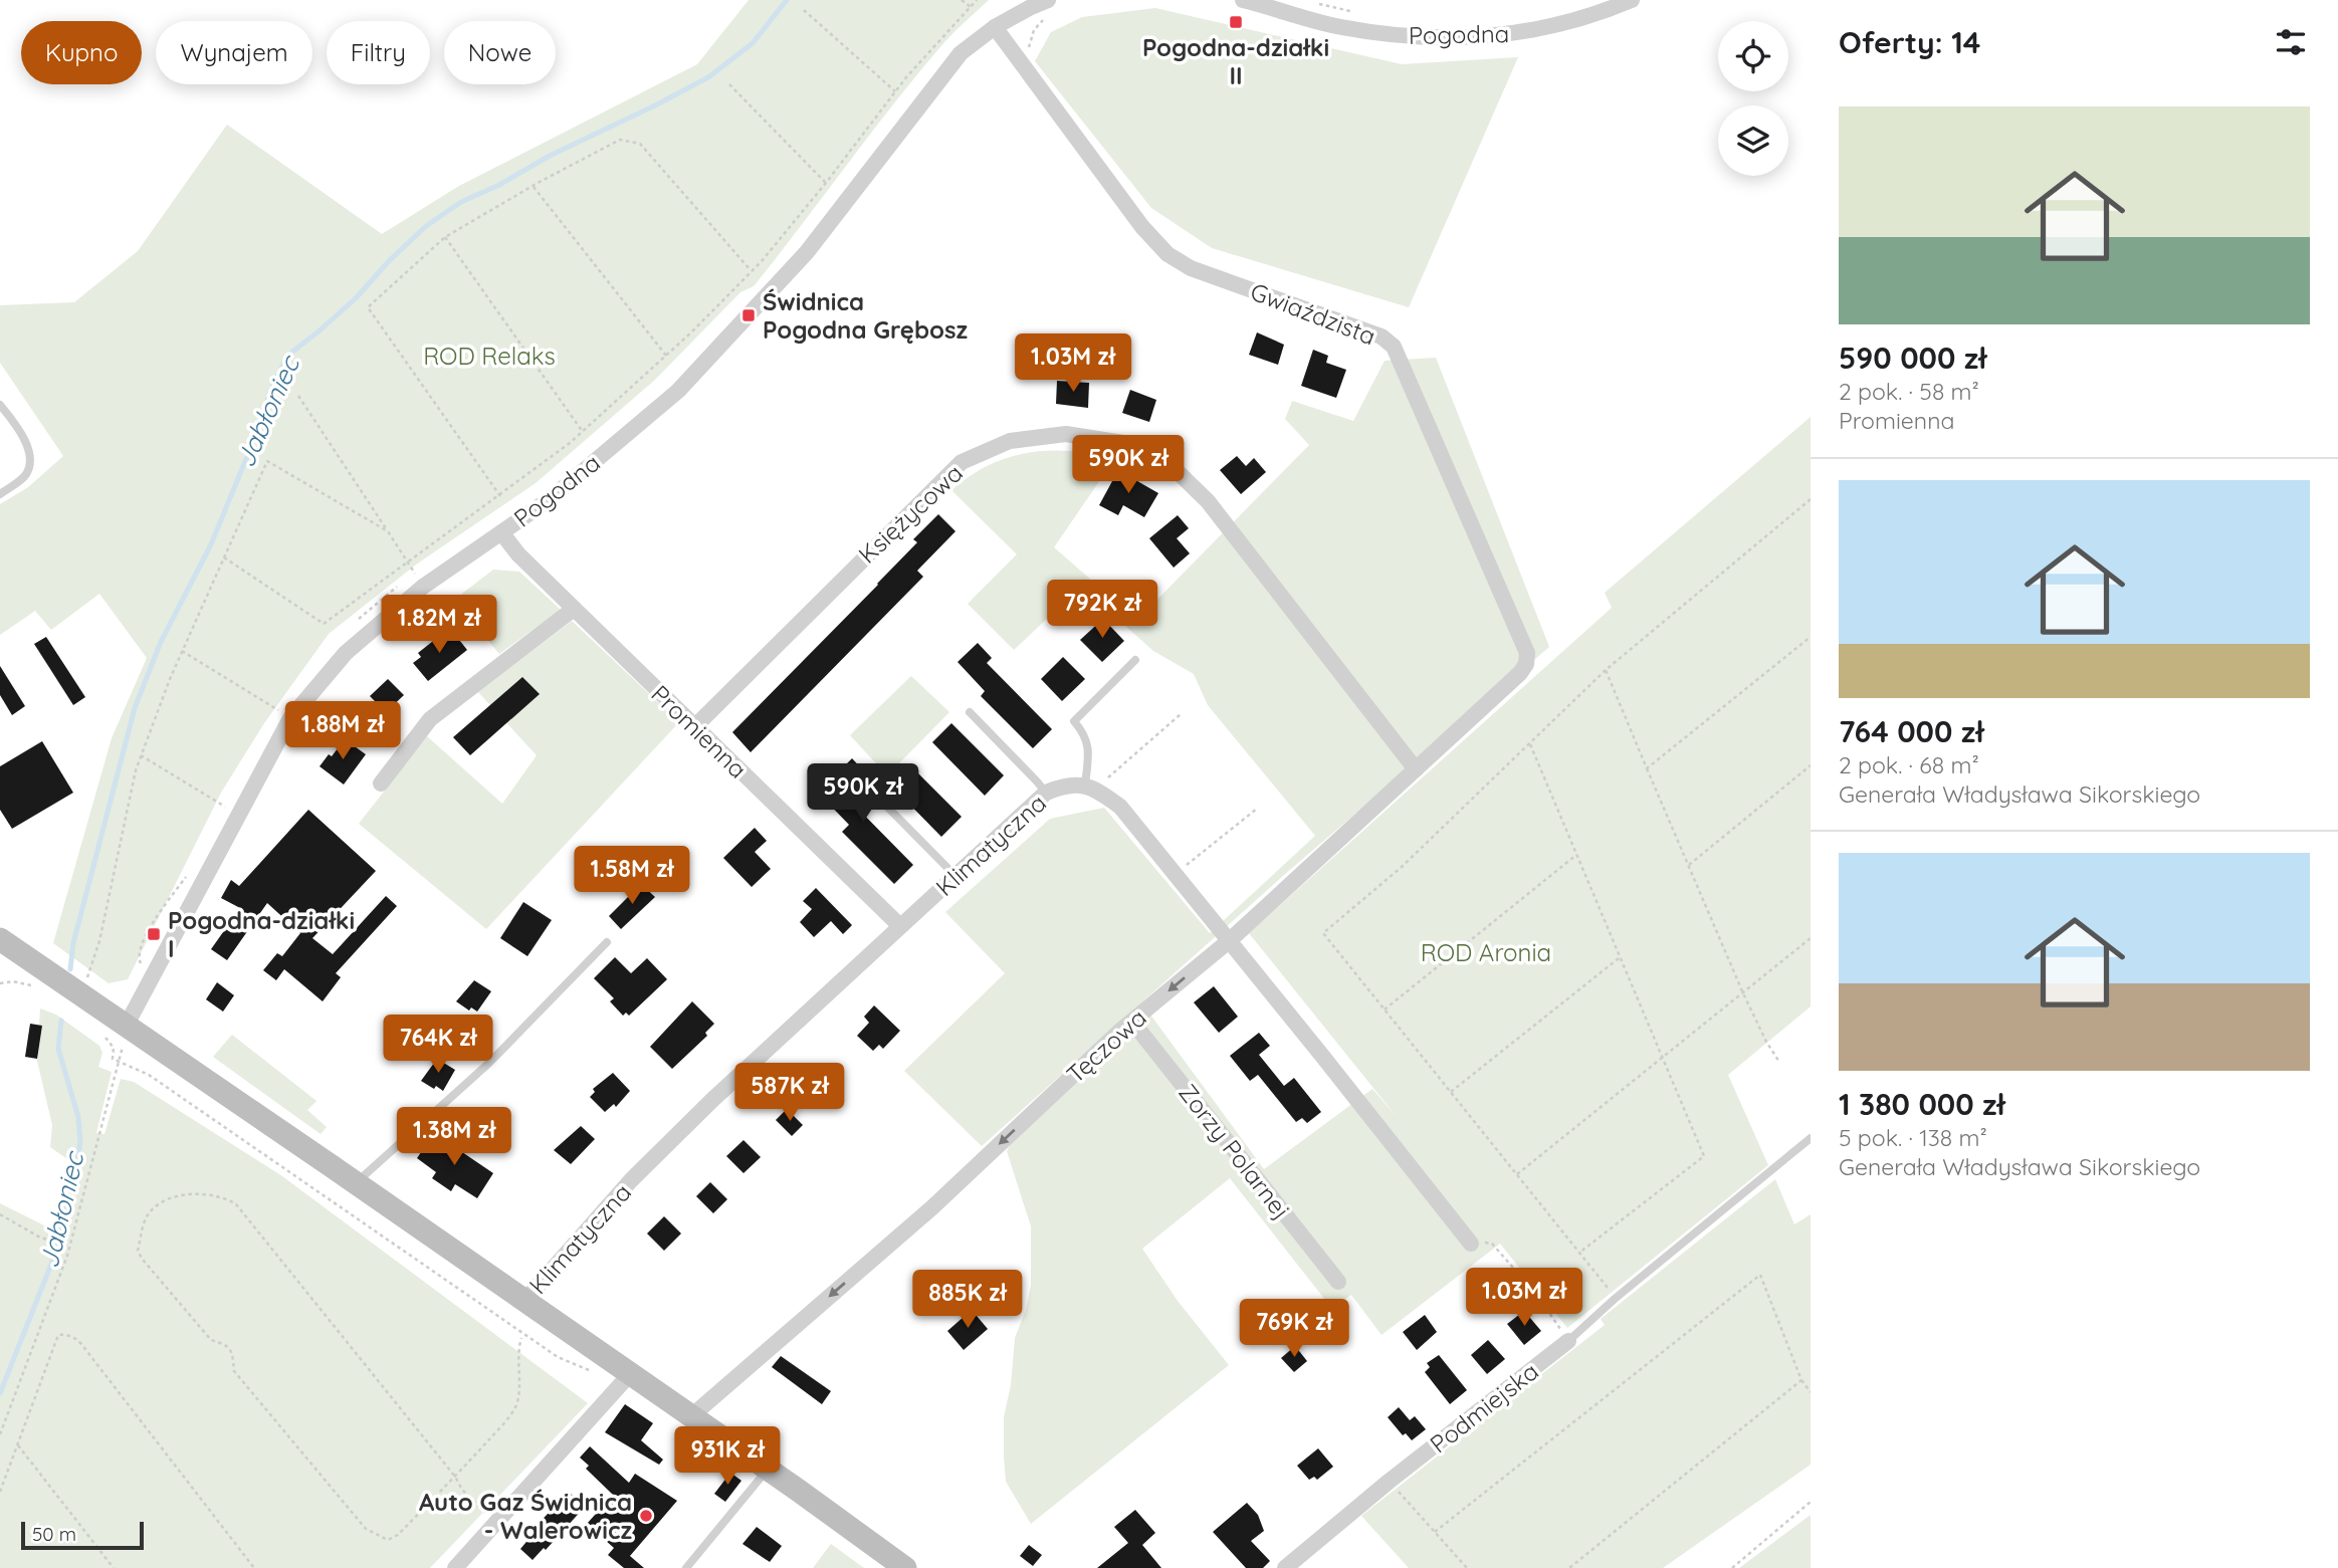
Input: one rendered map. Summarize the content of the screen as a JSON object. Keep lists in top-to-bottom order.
{
  "streets": {
    "street": [
      "Pogodna",
      "Gwiaździsta",
      "Księżycowa",
      "Promienna",
      "Klimatyczna",
      "Tęczowa",
      "Zorzy Polarnej",
      "Podmiejska"
    ]
  },
  "crossings": [
    ["Pogodna", "Gwiaździsta"],
    ["Pogodna", "Promienna"],
    ["Gwiaździsta", "Tęczowa"],
    ["Księżycowa", "Promienna"],
    ["Księżycowa", "Tęczowa"],
    ["Promienna", "Klimatyczna"],
    ["Tęczowa", "Zorzy Polarnej"]
  ],
  "one_way": ["Tęczowa"],
  "water": ["Jabłoniec"],
  "parks": ["ROD Relaks", "ROD Aronia"],
  "places": {
    "transit": ["Pogodna-działki II", "Świdnica Pogodna Grębosz", "Pogodna-działki I"],
    "other": ["Auto Gaz Świdnica - Walerowicz"]
  },
  "scale_bar": "50 m",
  "page": {
    "heading": "Oferty: 14",
    "chip": [
      "Kupno",
      "Wynajem",
      "Filtry",
      "Nowe"
    ],
    "list": [
      {
        "name": "590 000 zł",
        "note": "2 pok. · 58 m² · Promienna"
      },
      {
        "name": "764 000 zł",
        "note": "2 pok. · 68 m² · Generała Władysława Sikorskiego"
      },
      {
        "name": "1 380 000 zł",
        "note": "5 pok. · 138 m² · Generała Władysława Sikorskiego"
      }
    ],
    "price": [
      "1.03M zł",
      "590K zł",
      "792K zł",
      "1.82M zł",
      "1.88M zł",
      "590K zł",
      "1.58M zł",
      "764K zł",
      "587K zł",
      "1.38M zł",
      "1.03M zł",
      "885K zł",
      "769K zł",
      "931K zł"
    ],
    "scale": "50 m"
  }
}
